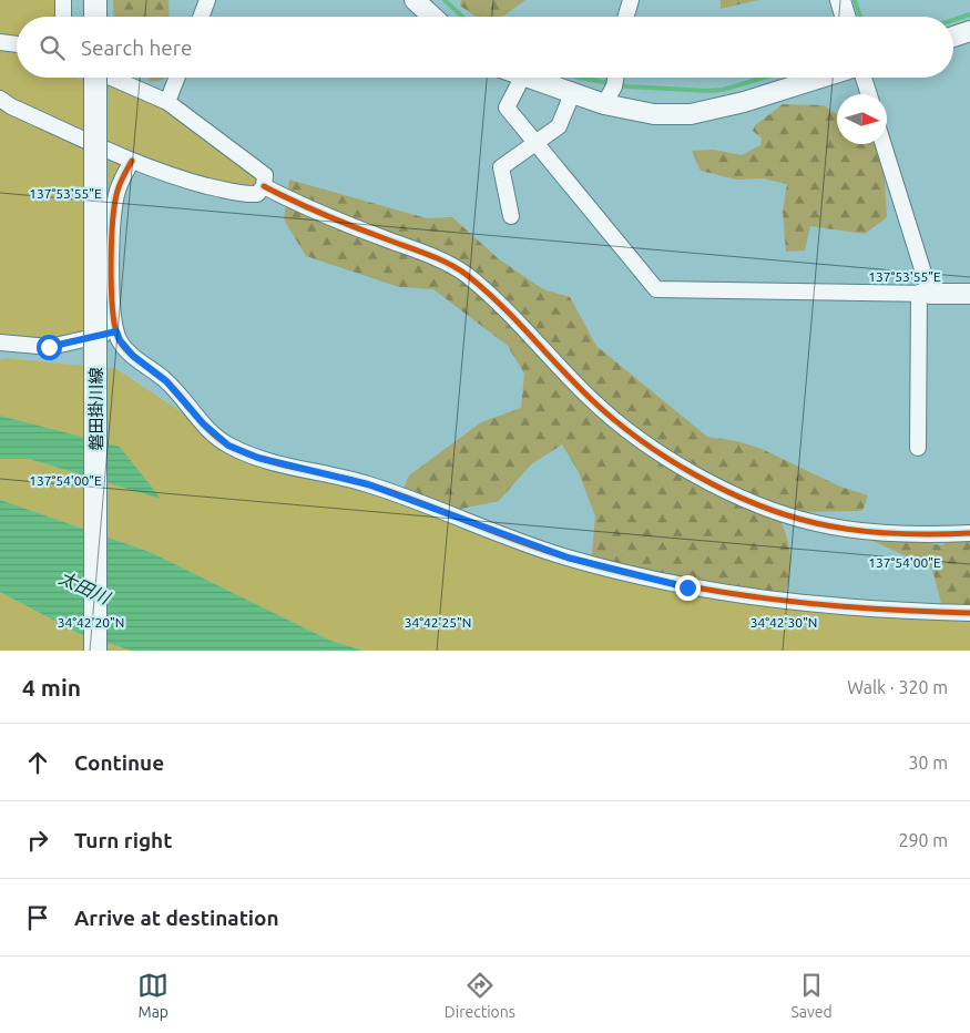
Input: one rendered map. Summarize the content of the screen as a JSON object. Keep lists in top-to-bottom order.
{
  "streets": {
    "main road": ["磐田掛川線"]
  },
  "water": ["太田川"],
  "north": "right",
  "page": {
    "search": "Search here",
    "heading": ["4 min", "Walk · 320 m"],
    "list": [
      ["Continue", "30 m"],
      ["Turn right", "290 m"],
      "Arrive at destination"
    ],
    "nav": ["Map", "Directions", "Saved"]
  },
  "coordinates": [
    "137°53'55\"E",
    "137°54'00\"E",
    "34°42'20\"N",
    "34°42'25\"N",
    "34°42'30\"N"
  ]
}
